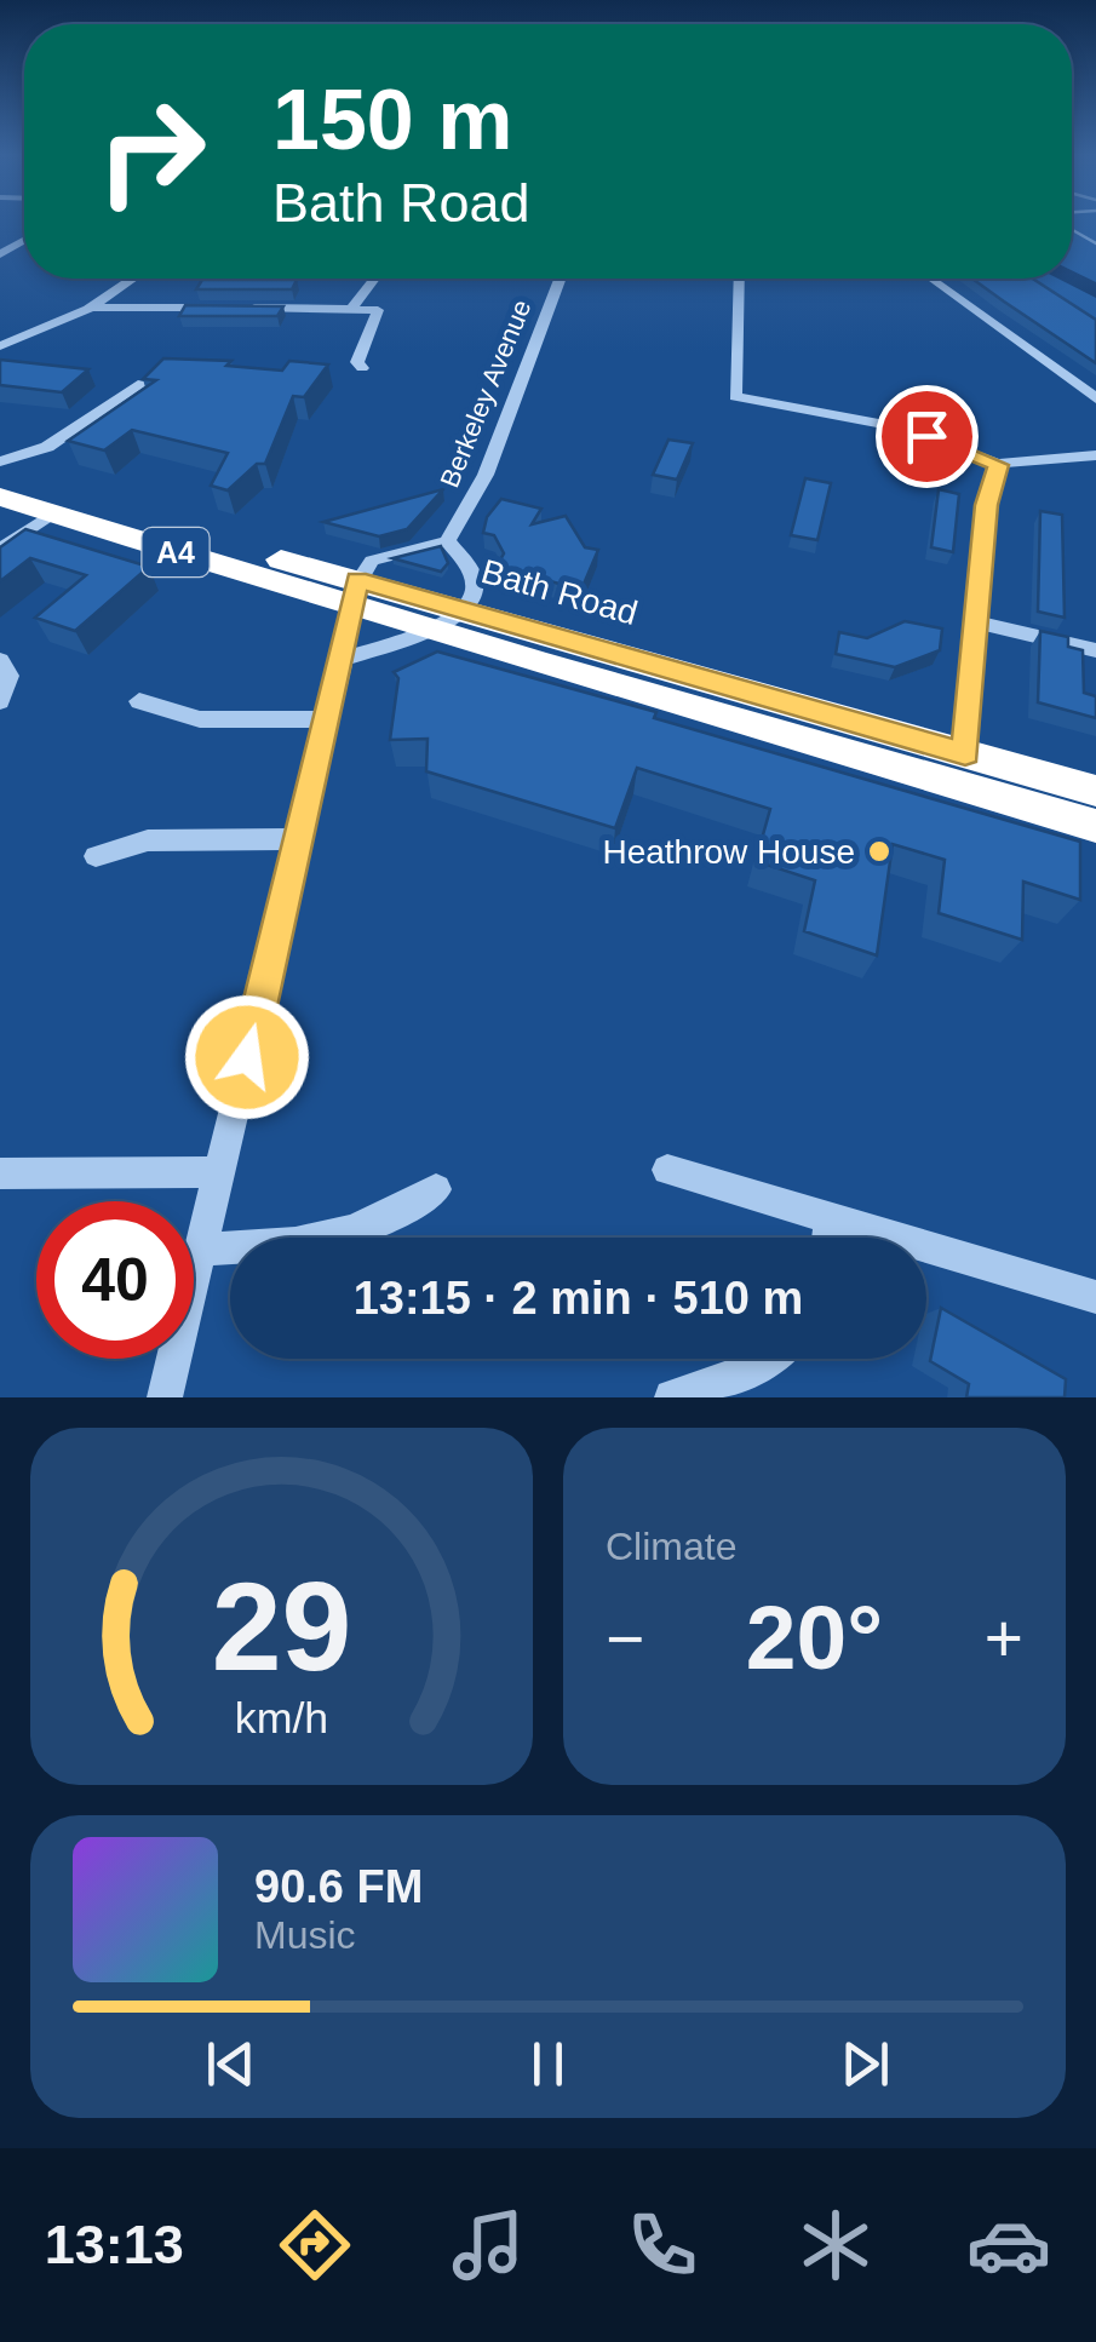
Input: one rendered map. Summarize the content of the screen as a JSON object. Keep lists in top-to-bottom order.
{
  "streets": {
    "highway": ["A4", "Bath Road"],
    "street": ["Berkeley Avenue"]
  },
  "places": ["Heathrow House"],
  "page": {
    "turn": ["150 m", "Bath Road"],
    "limit": "40",
    "trip": "13:15 · 2 min · 510 m",
    "tile": "Climate",
    "heat": ["−", "20°", "+"],
    "song": ["90.6 FM", "Music"],
    "tabs": "13:13",
    "gauge": ["29", "km/h"]
  }
}
